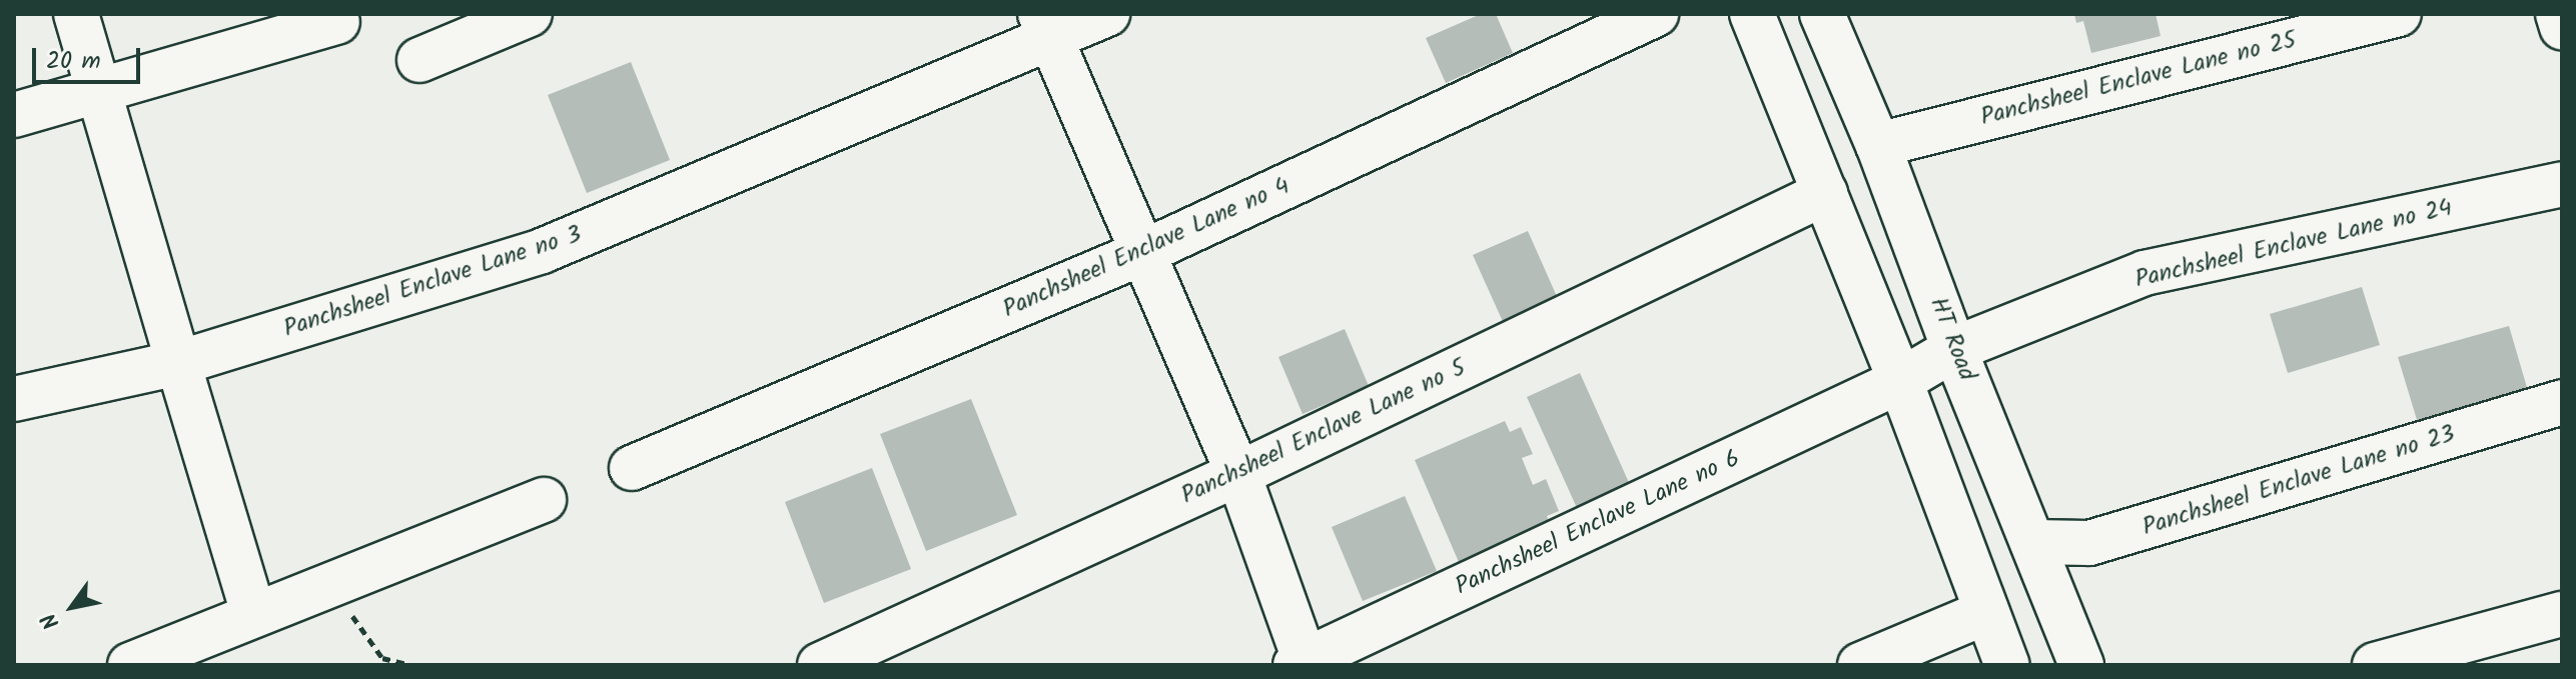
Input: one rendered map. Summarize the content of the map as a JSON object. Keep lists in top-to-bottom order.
{
  "streets": {
    "street": [
      "Panchsheel Enclave Lane no 25",
      "Panchsheel Enclave Lane no 24",
      "Panchsheel Enclave Lane no 4",
      "Panchsheel Enclave Lane no 3",
      "HT Road",
      "Panchsheel Enclave Lane no 5",
      "Panchsheel Enclave Lane no 23",
      "Panchsheel Enclave Lane no 6"
    ]
  },
  "crossings": [
    ["Panchsheel Enclave Lane no 25", "HT Road"],
    ["Panchsheel Enclave Lane no 24", "HT Road"],
    ["Panchsheel Enclave Lane no 24", "Panchsheel Enclave Lane no 6"],
    ["HT Road", "Panchsheel Enclave Lane no 23"]
  ],
  "scale_bar": "20 m",
  "north": "bottom left"
}
